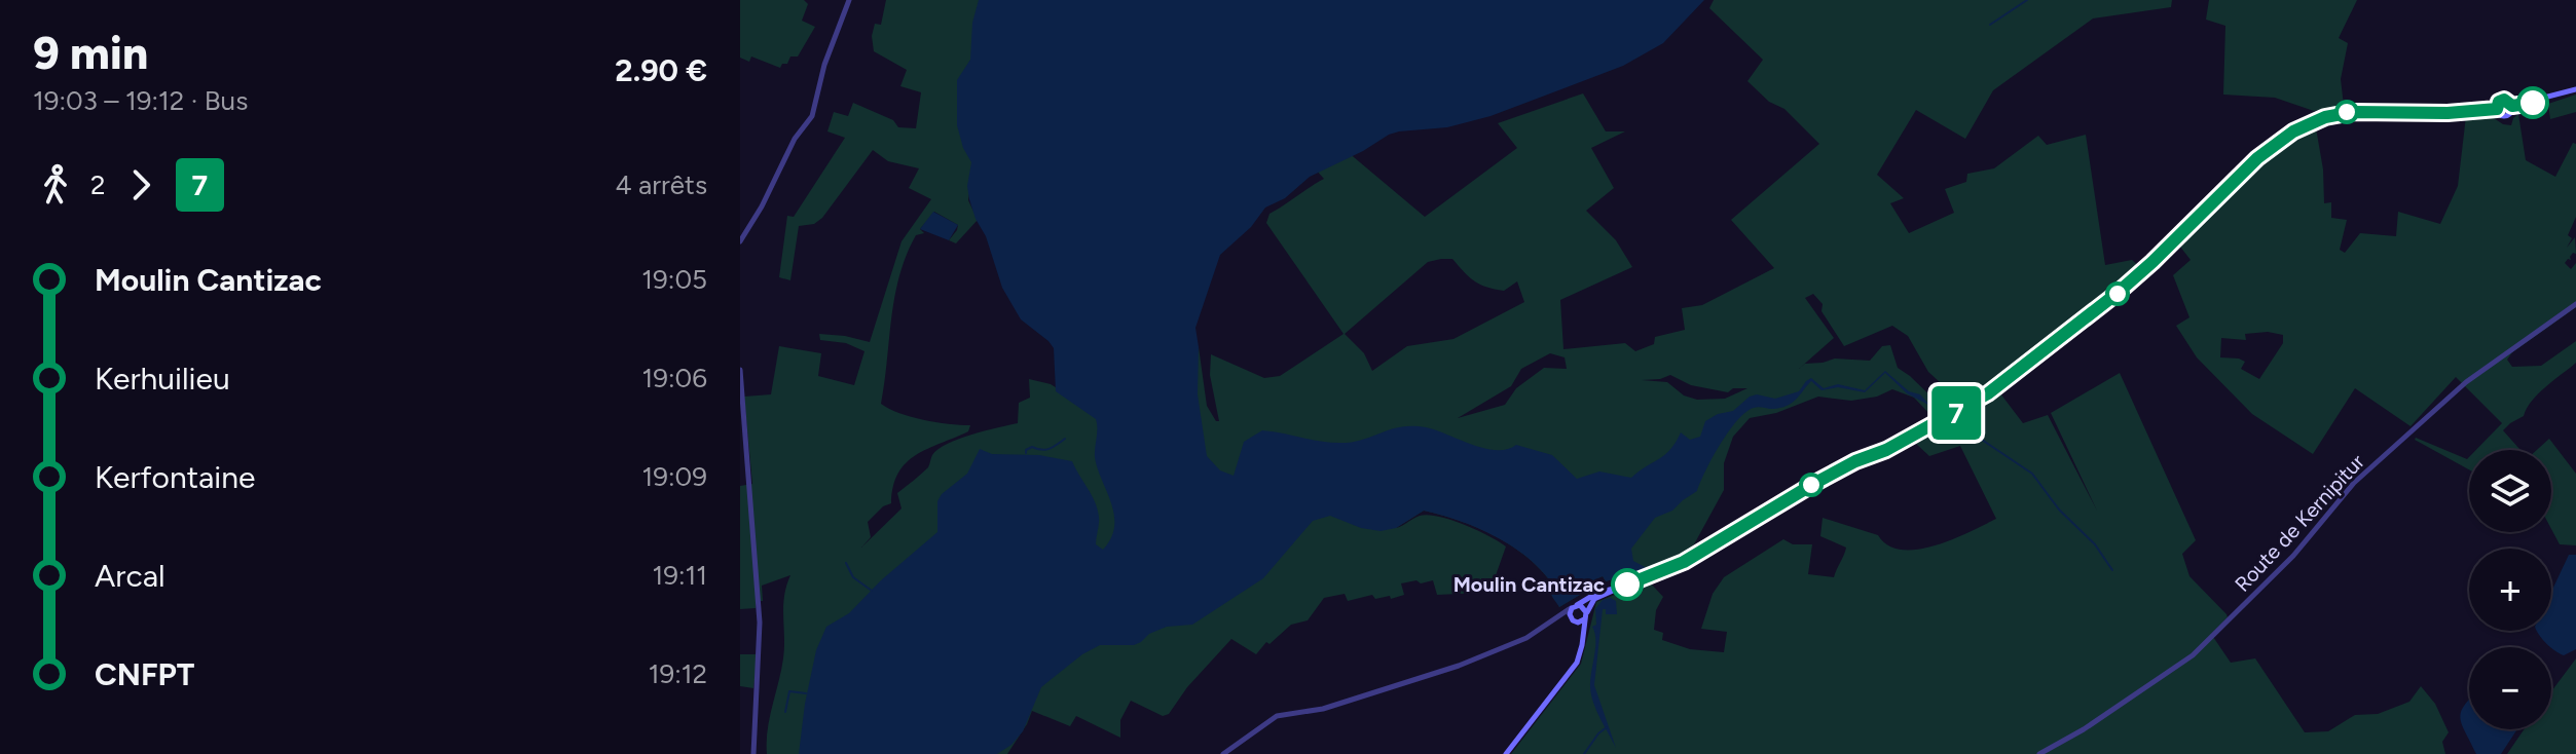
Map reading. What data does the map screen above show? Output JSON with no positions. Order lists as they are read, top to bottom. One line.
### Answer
{"streets":{"street":["Route de Kernipitur"]},"places":["Moulin Cantizac"],"lines":["bus line 7"],"page":{"heading":["9 min","19:03 – 19:12 · Bus","2.90 €"],"on_map":"7","legs":["2","7","4 arrêts"],"list":[{"name":"Moulin Cantizac","value":"19:05"},{"name":"Kerhuilieu","value":"19:06"},{"name":"Kerfontaine","value":"19:09"},{"name":"Arcal","value":"19:11"},{"name":"CNFPT","value":"19:12"}],"map_buttons":["+","−"]}}
